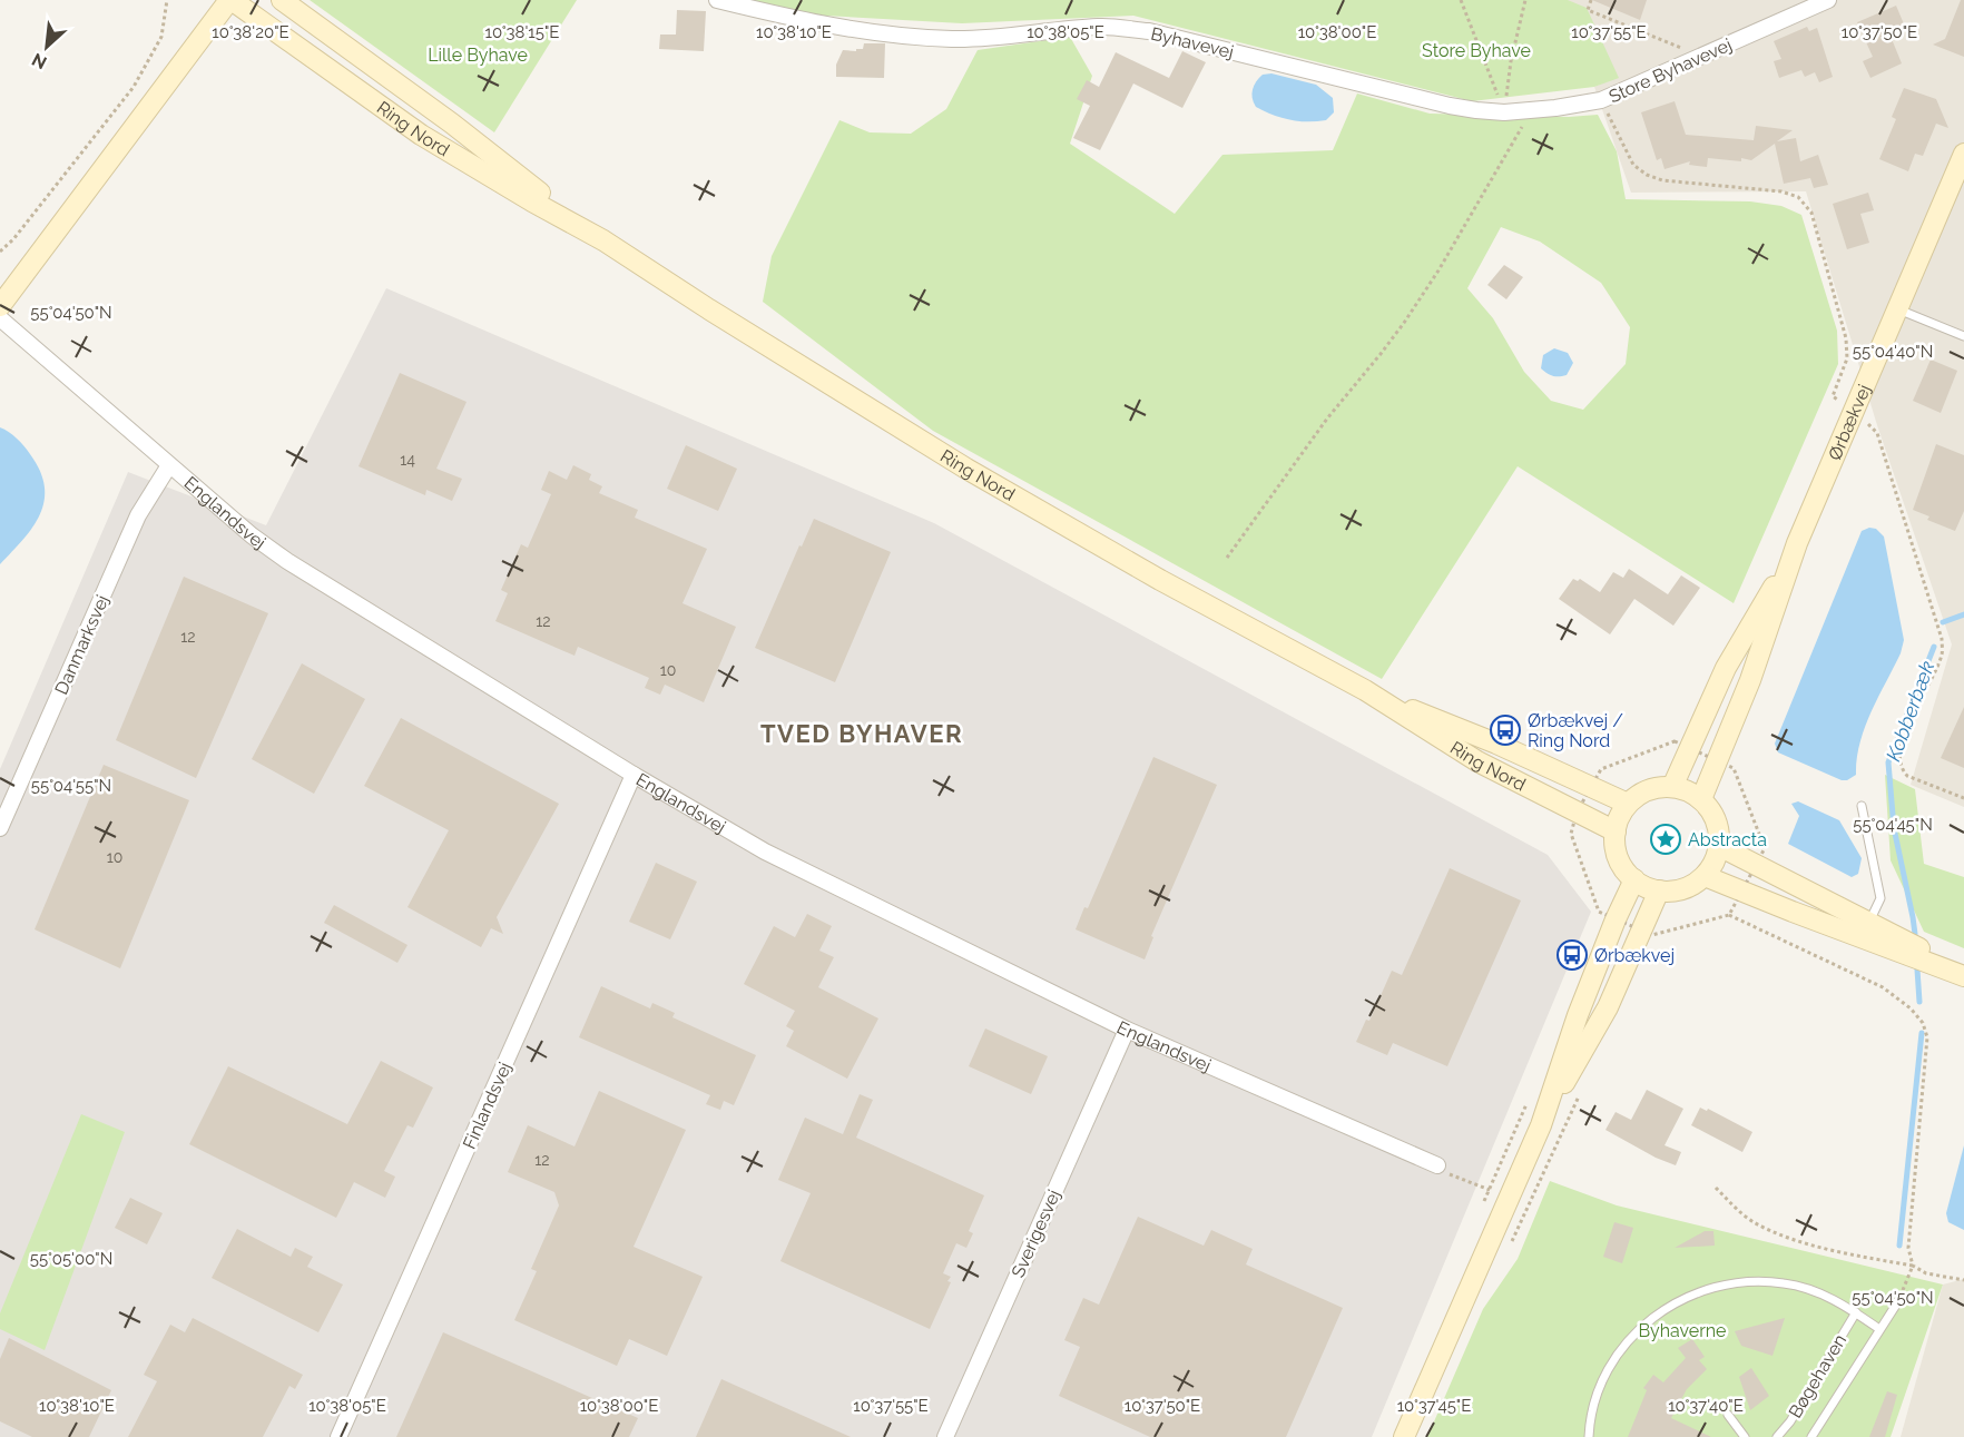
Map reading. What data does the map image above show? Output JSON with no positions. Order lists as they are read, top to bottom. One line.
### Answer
{"streets":{"main road":["Ring Nord","Ørbækvej"],"street":["Byhavevej","Store Byhavevej","Englandsvej","Danmarksvej","Finlandsvej","Sverigesvej"],"lane":["Bøgehaven"]},"crossings":[["Byhavevej","Store Byhavevej"],["Ring Nord","Ørbækvej"],["Englandsvej","Danmarksvej"],["Englandsvej","Finlandsvej"],["Englandsvej","Sverigesvej"]],"districts":["TVED BYHAVER"],"water":["Kobberbæk"],"parks":["Store Byhave","Lille Byhave","Byhaverne"],"places":{"bus stop":["Ørbækvej / Ring Nord","Ørbækvej"],"place":["Abstracta"]},"house_numbers":["14","12","12","10","10","12"],"north":"bottom left","coordinates":["10°38'20\"E","10°38'15\"E","10°38'10\"E","10°38'05\"E","10°38'00\"E","10°37'55\"E","10°37'50\"E","55°04'50\"N","55°04'40\"N","55°04'55\"N","55°04'45\"N","55°05'00\"N","10°37'45\"E","10°37'40\"E"]}
